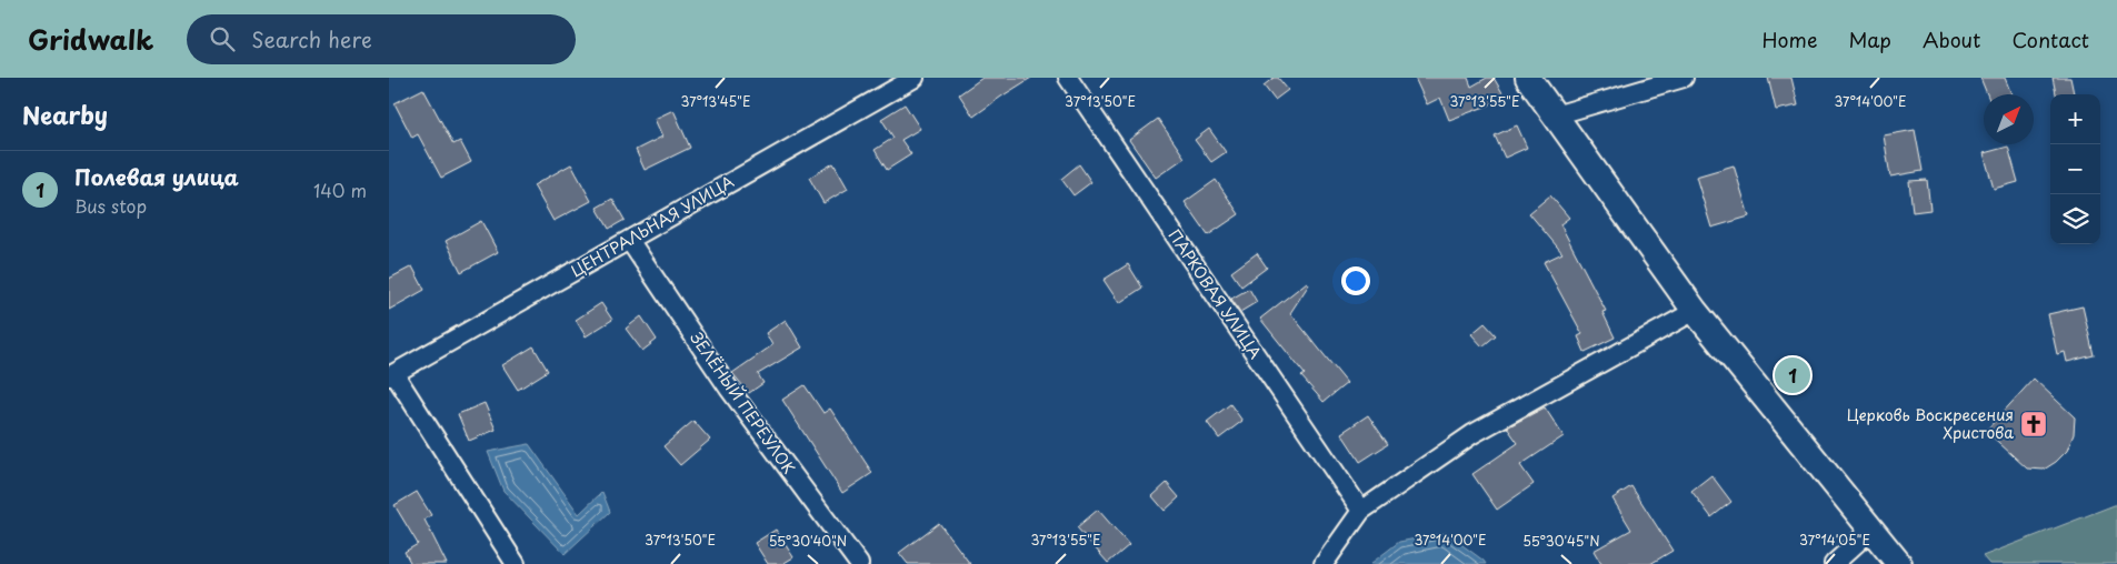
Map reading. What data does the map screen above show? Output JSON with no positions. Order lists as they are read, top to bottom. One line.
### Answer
{"streets":{"street":["ЦЕНТРАЛЬНАЯ УЛИЦА","ПАРКОВАЯ УЛИЦА","ЗЕЛЁНЫЙ ПЕРЕУЛОК"]},"crossings":[["ЦЕНТРАЛЬНАЯ УЛИЦА","ЗЕЛЁНЫЙ ПЕРЕУЛОК"]],"places":{"church":["Церковь Воскресения Христова"]},"north":"top right","page":{"header":"Gridwalk","search":"Search here","nav":["Home","Map","About","Contact"],"heading":"Nearby","map_buttons":["+","−"],"list":[{"mark":"1","name":"Полевая улица","note":"Bus stop","value":"140 m"}],"pins":"1"},"coordinates":["37°13'45\"E","37°13'50\"E","37°13'55\"E","37°14'00\"E","37°14'05\"E","55°30'40\"N","55°30'45\"N"]}
